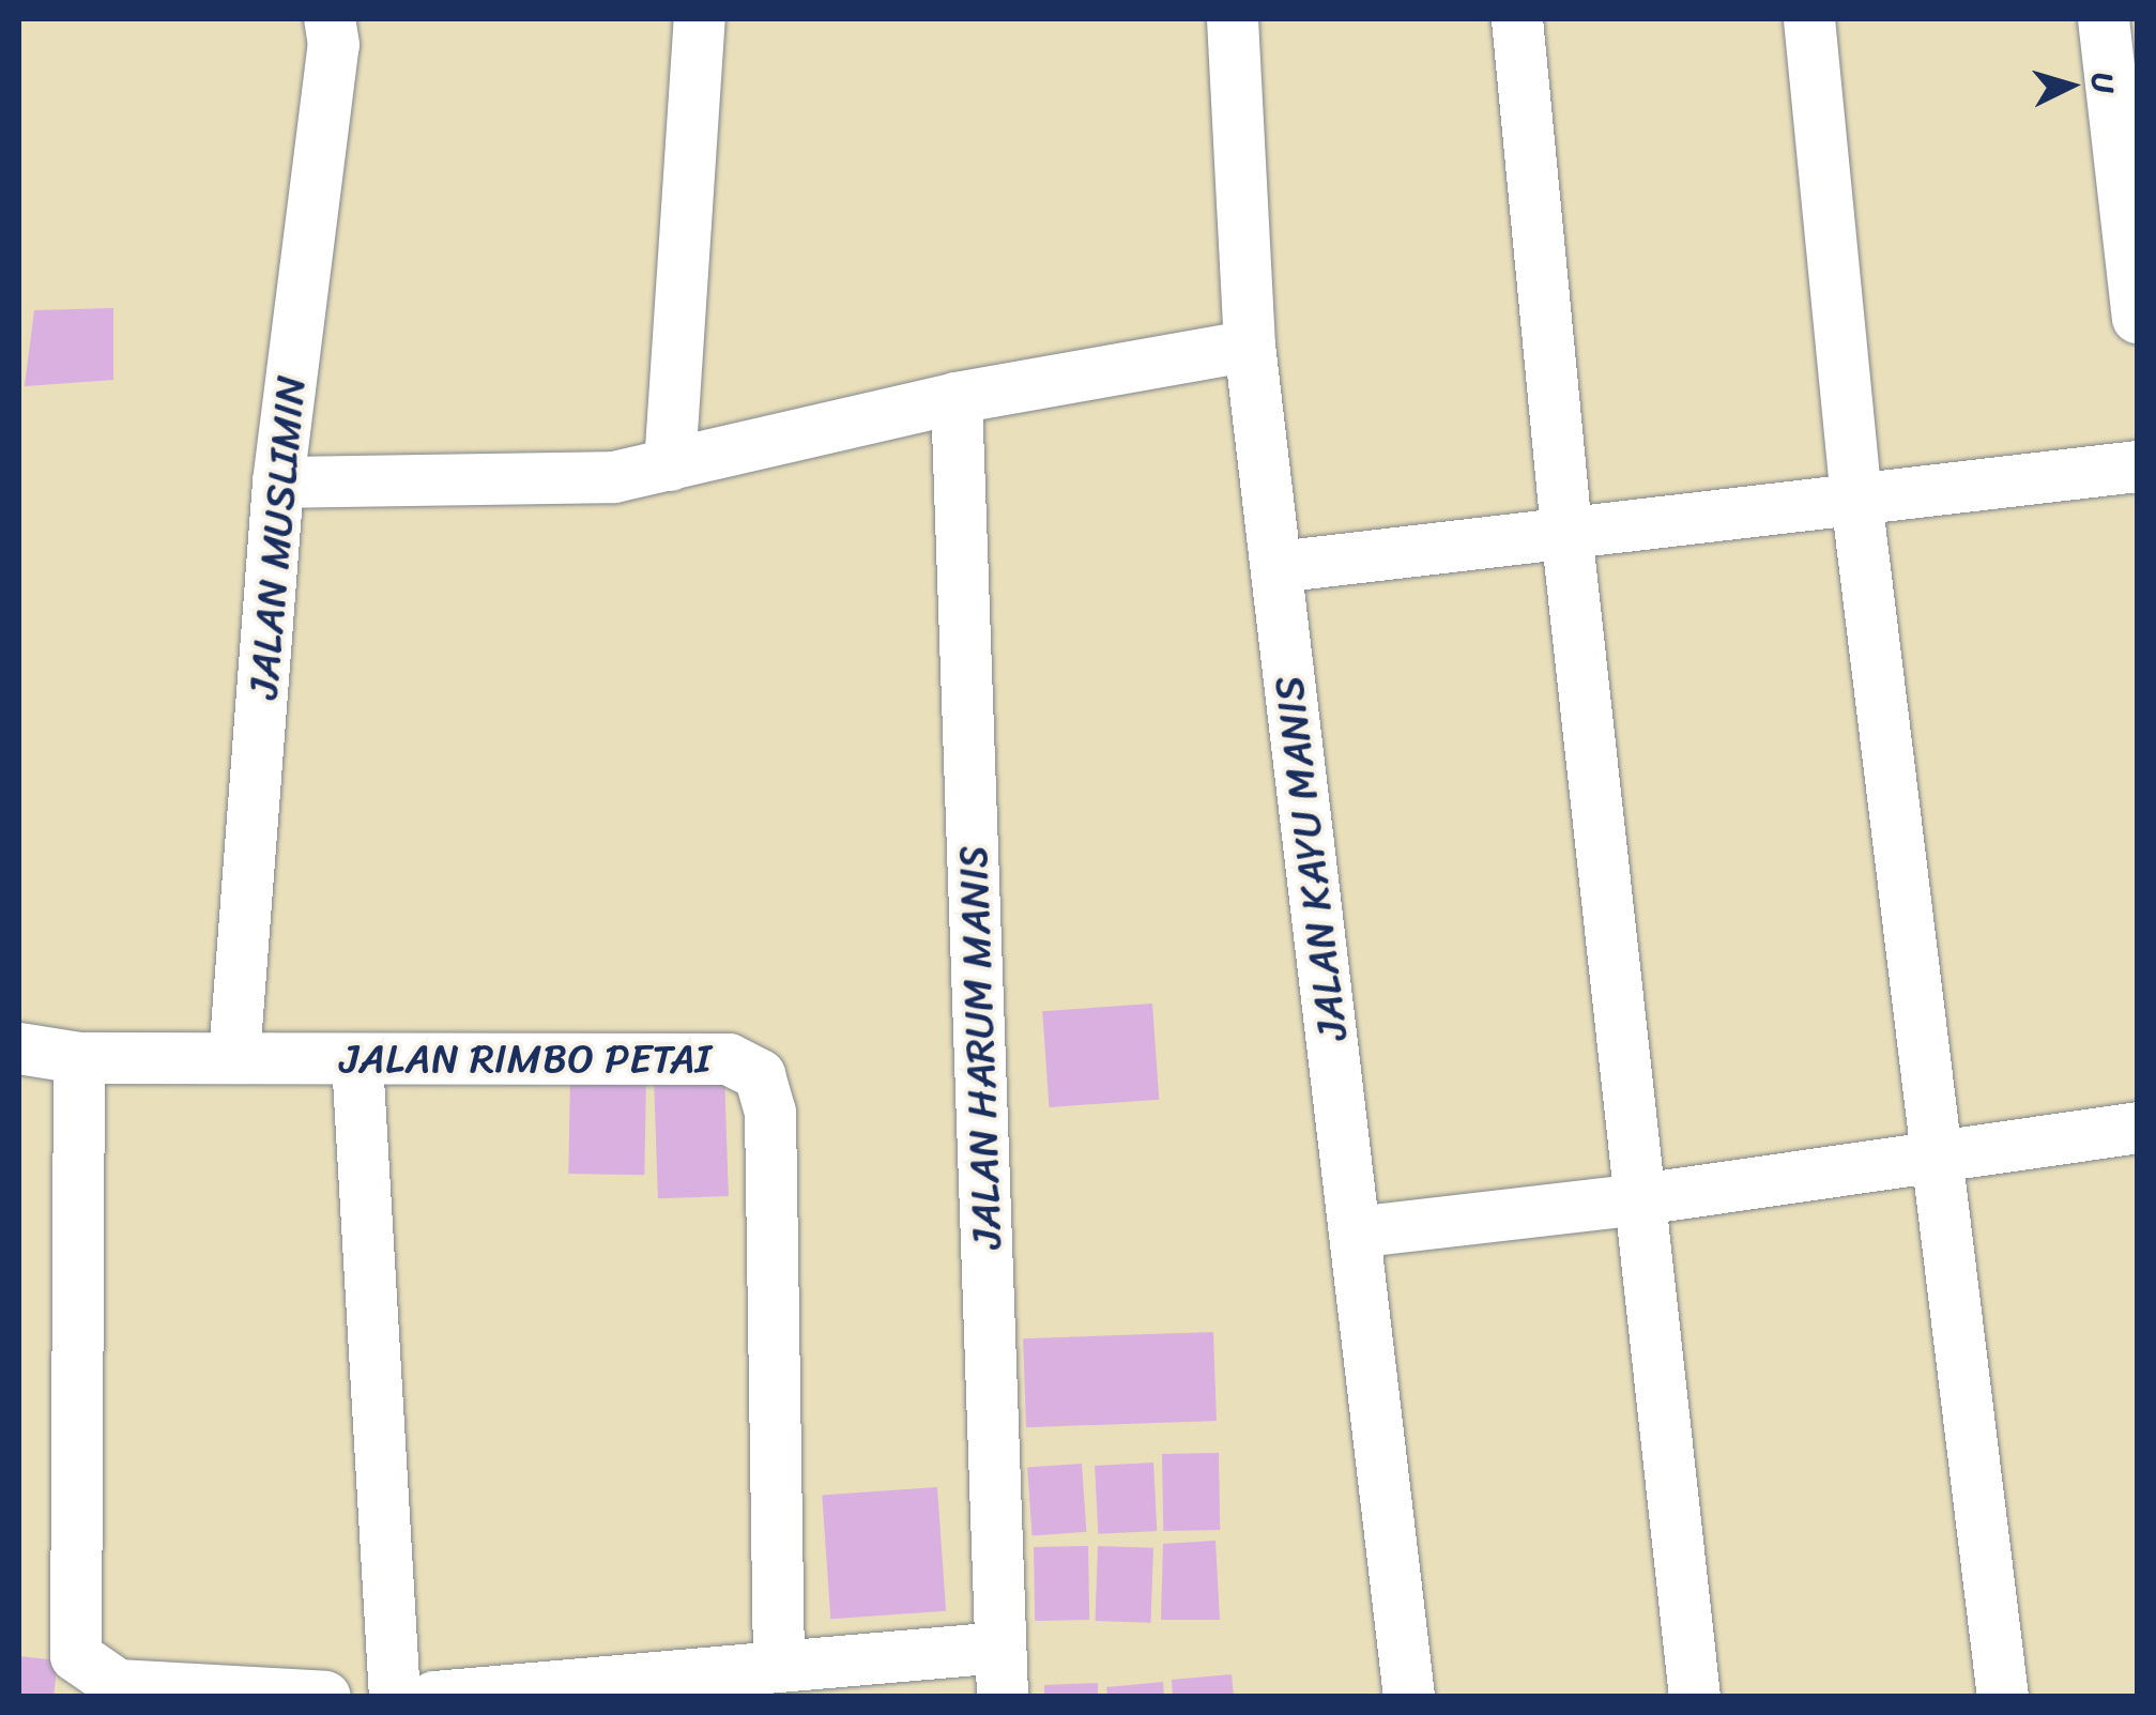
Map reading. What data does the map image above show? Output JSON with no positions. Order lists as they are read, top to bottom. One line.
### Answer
{"streets":{"street":["JALAN MUSLIMIN","JALAN KAYU MANIS","JALAN HARUM MANIS","JALAN RIMBO PETAI"]},"crossings":[["JALAN MUSLIMIN","JALAN RIMBO PETAI"]],"north":"right"}
